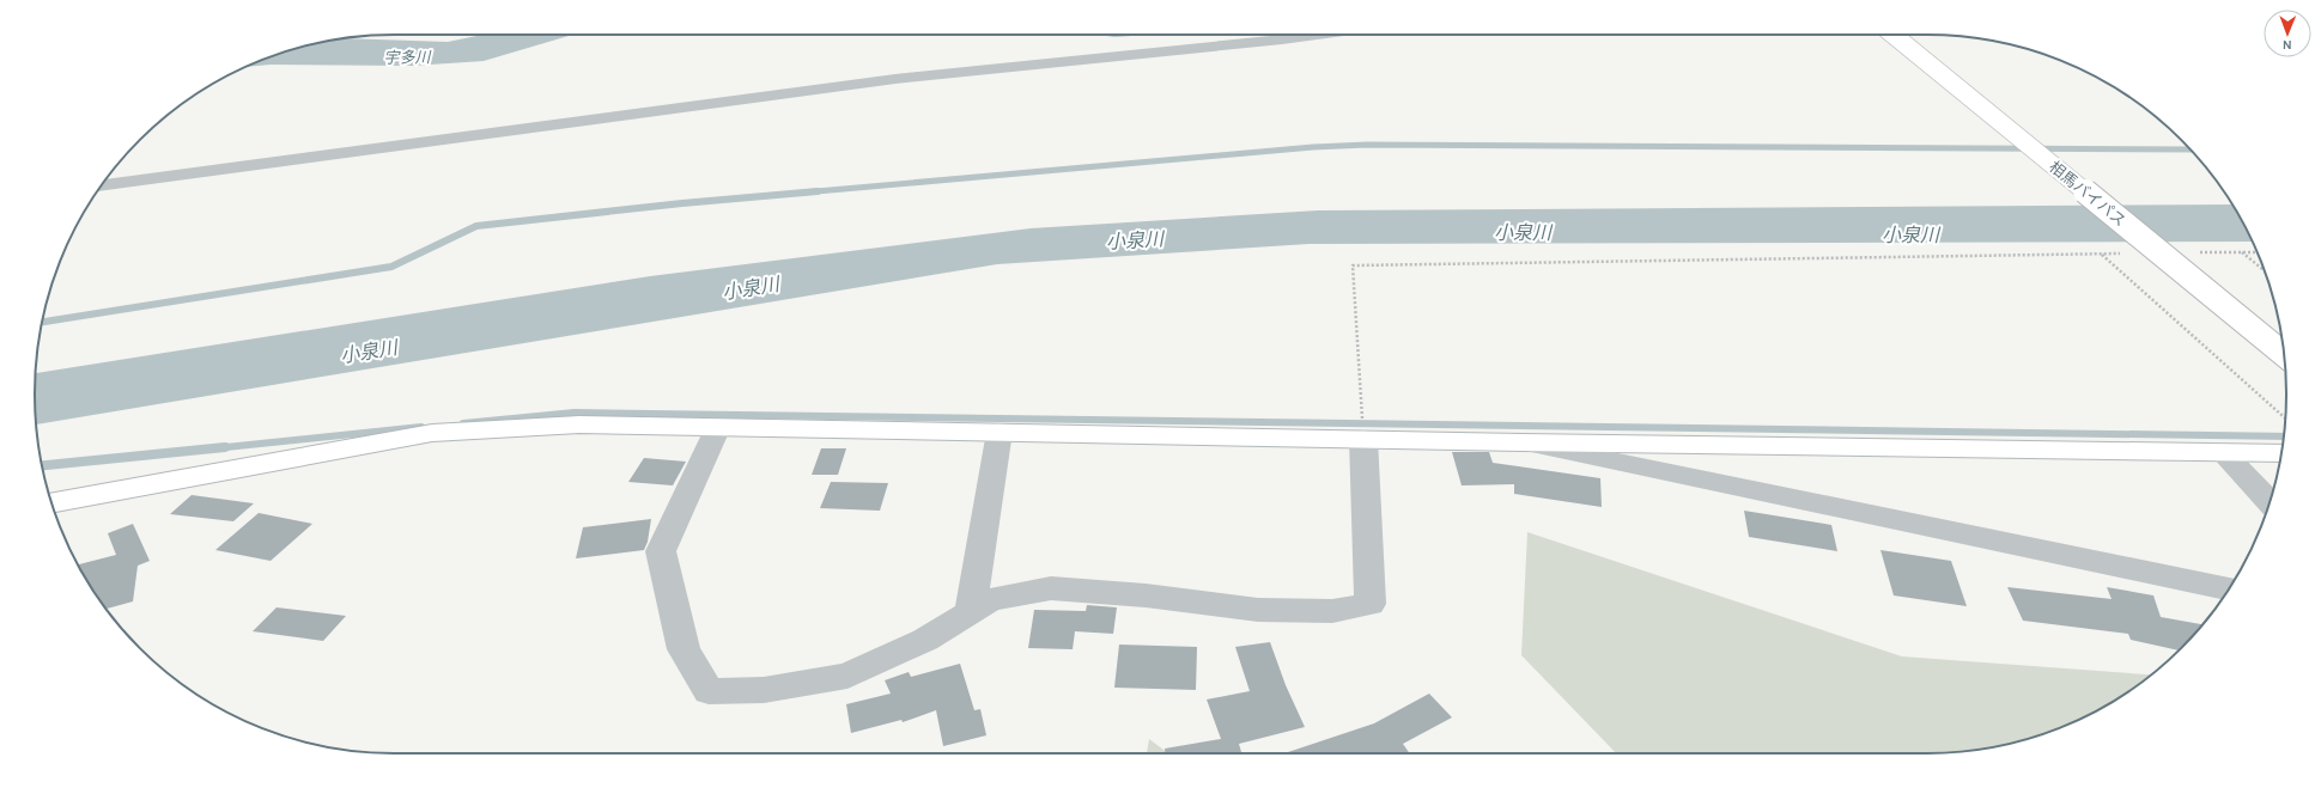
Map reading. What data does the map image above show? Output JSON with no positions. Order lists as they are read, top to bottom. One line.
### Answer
{"streets":{"main road":["相馬バイパス"]},"water":["宇多川","小泉川"],"north":"bottom"}
